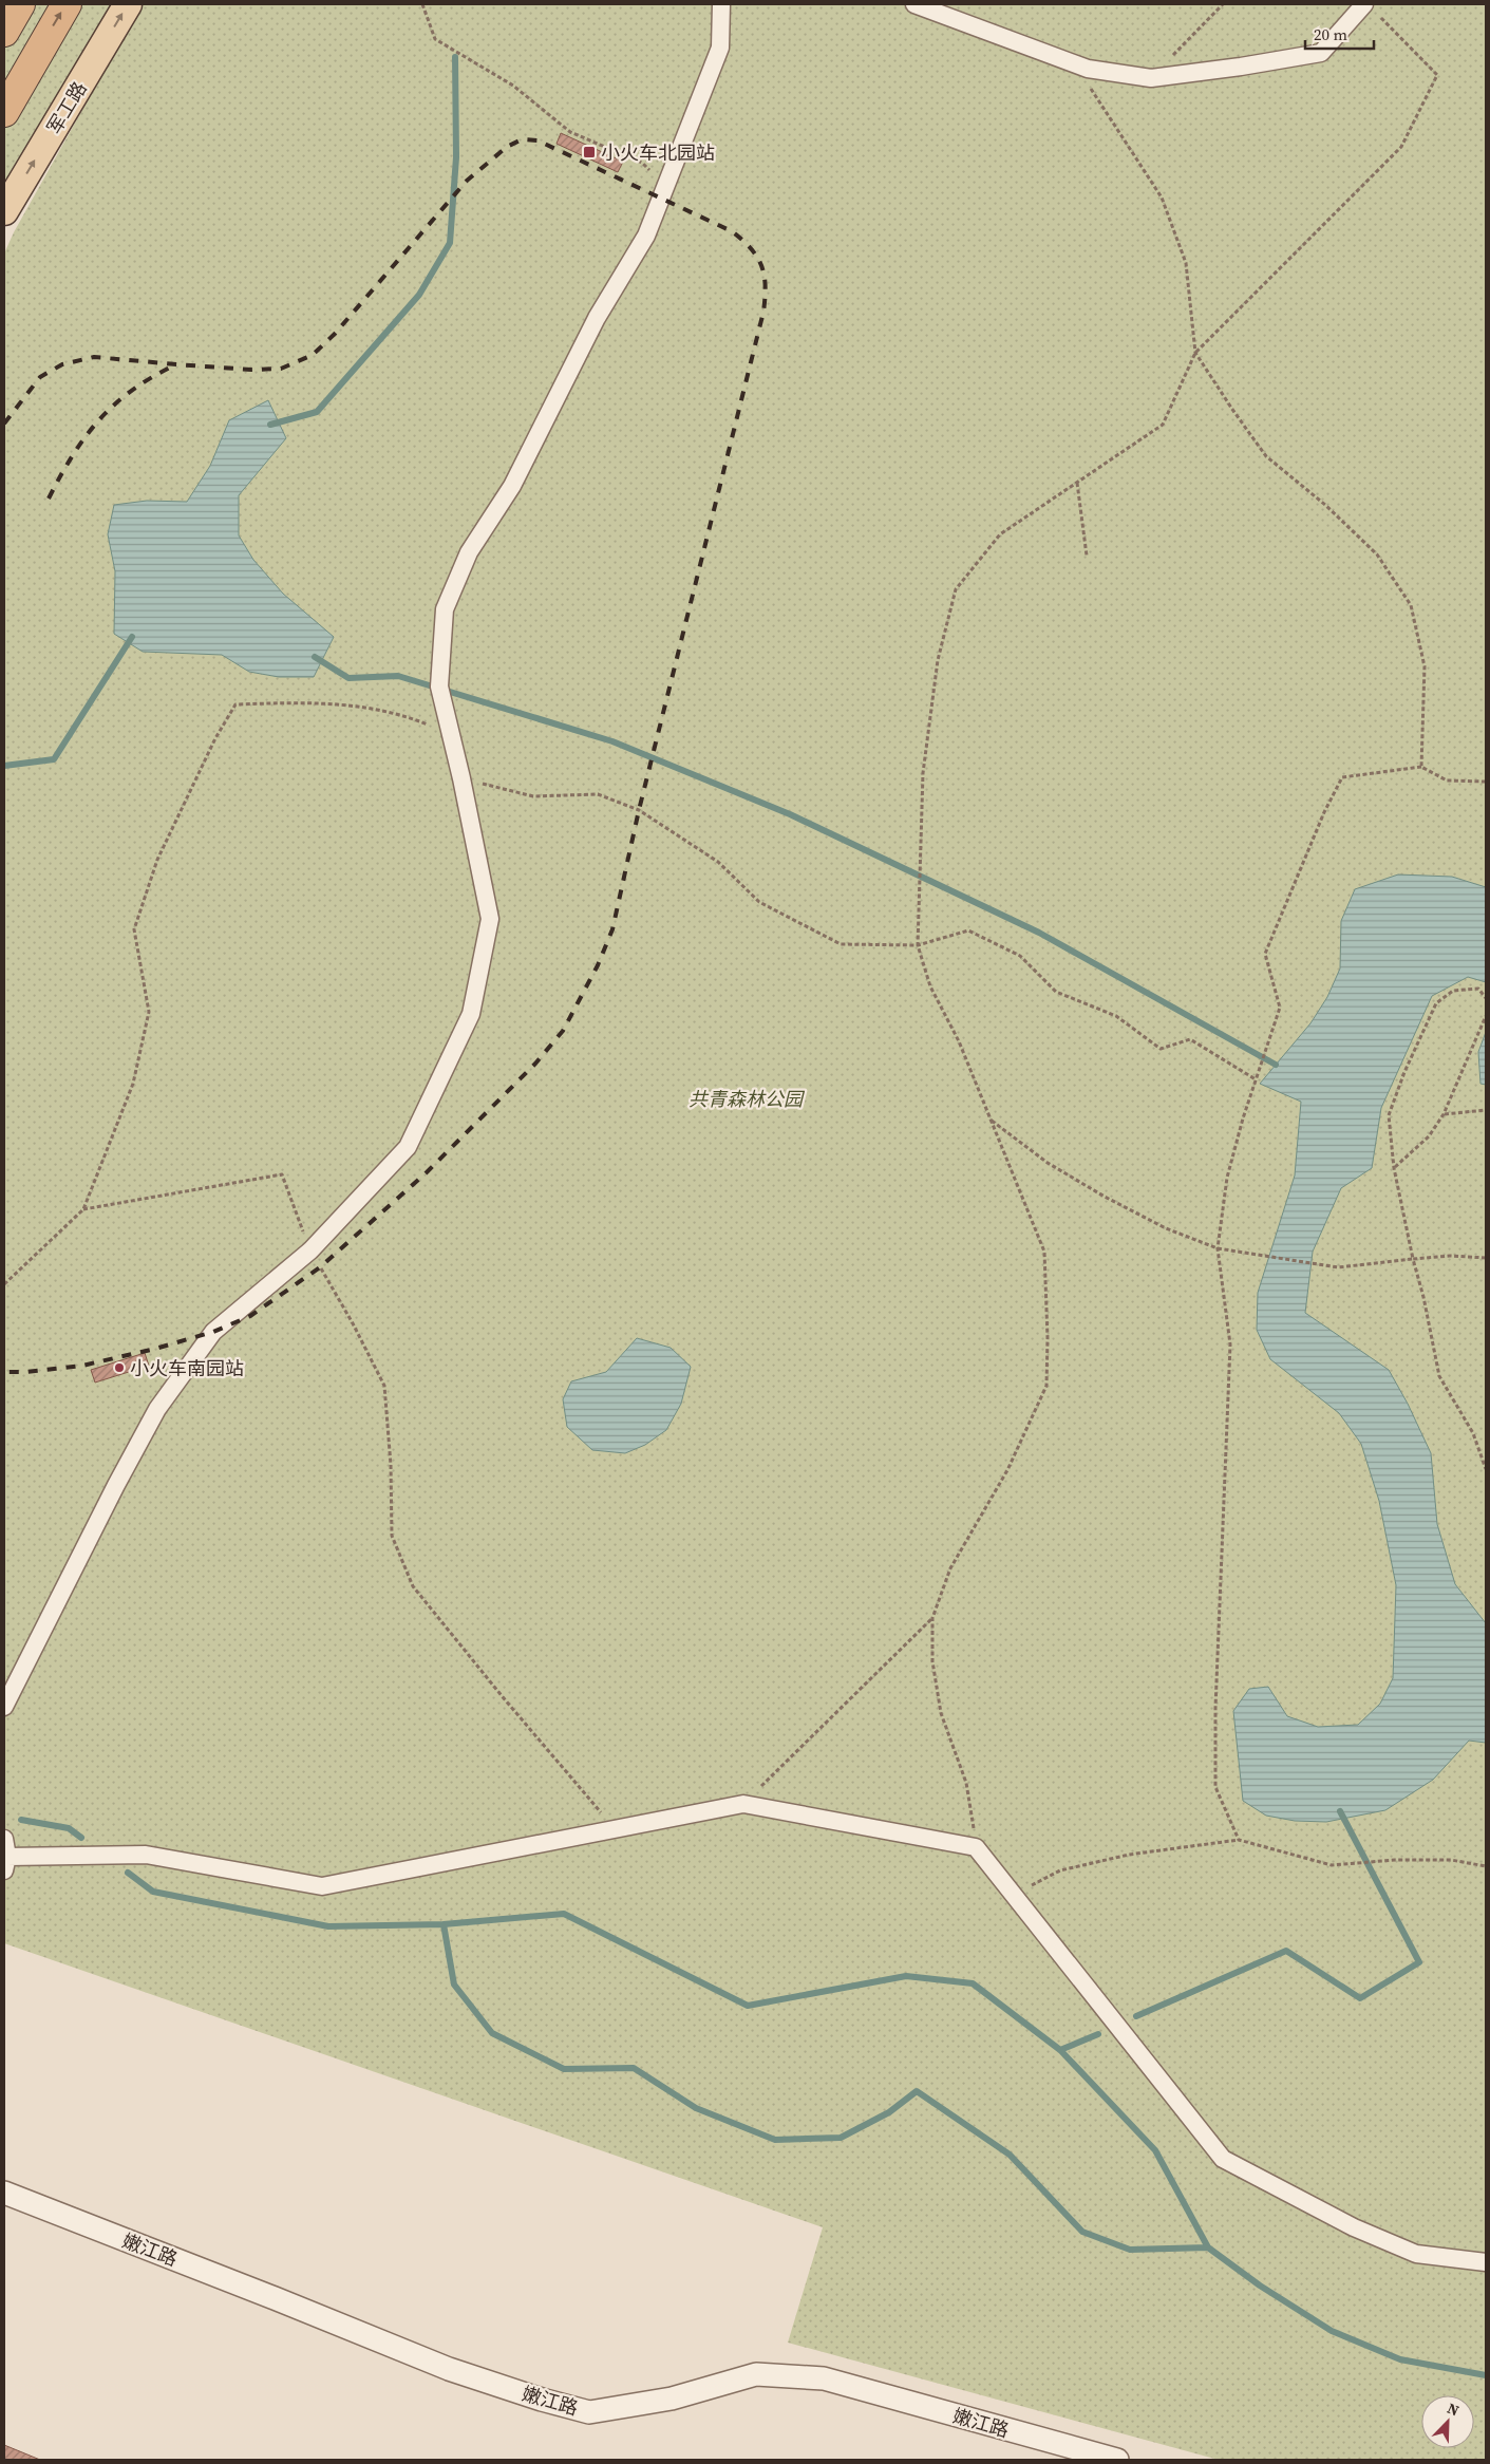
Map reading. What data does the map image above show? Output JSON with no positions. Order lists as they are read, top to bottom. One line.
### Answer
{"streets":{"main road":["军工路"],"street":["嫩江路"]},"one_way":["军工路"],"parks":["共青森林公园"],"places":{"transit":["小火车北园站"],"other":["小火车南园站"]},"scale_bar":"20 m","north":"top right"}
